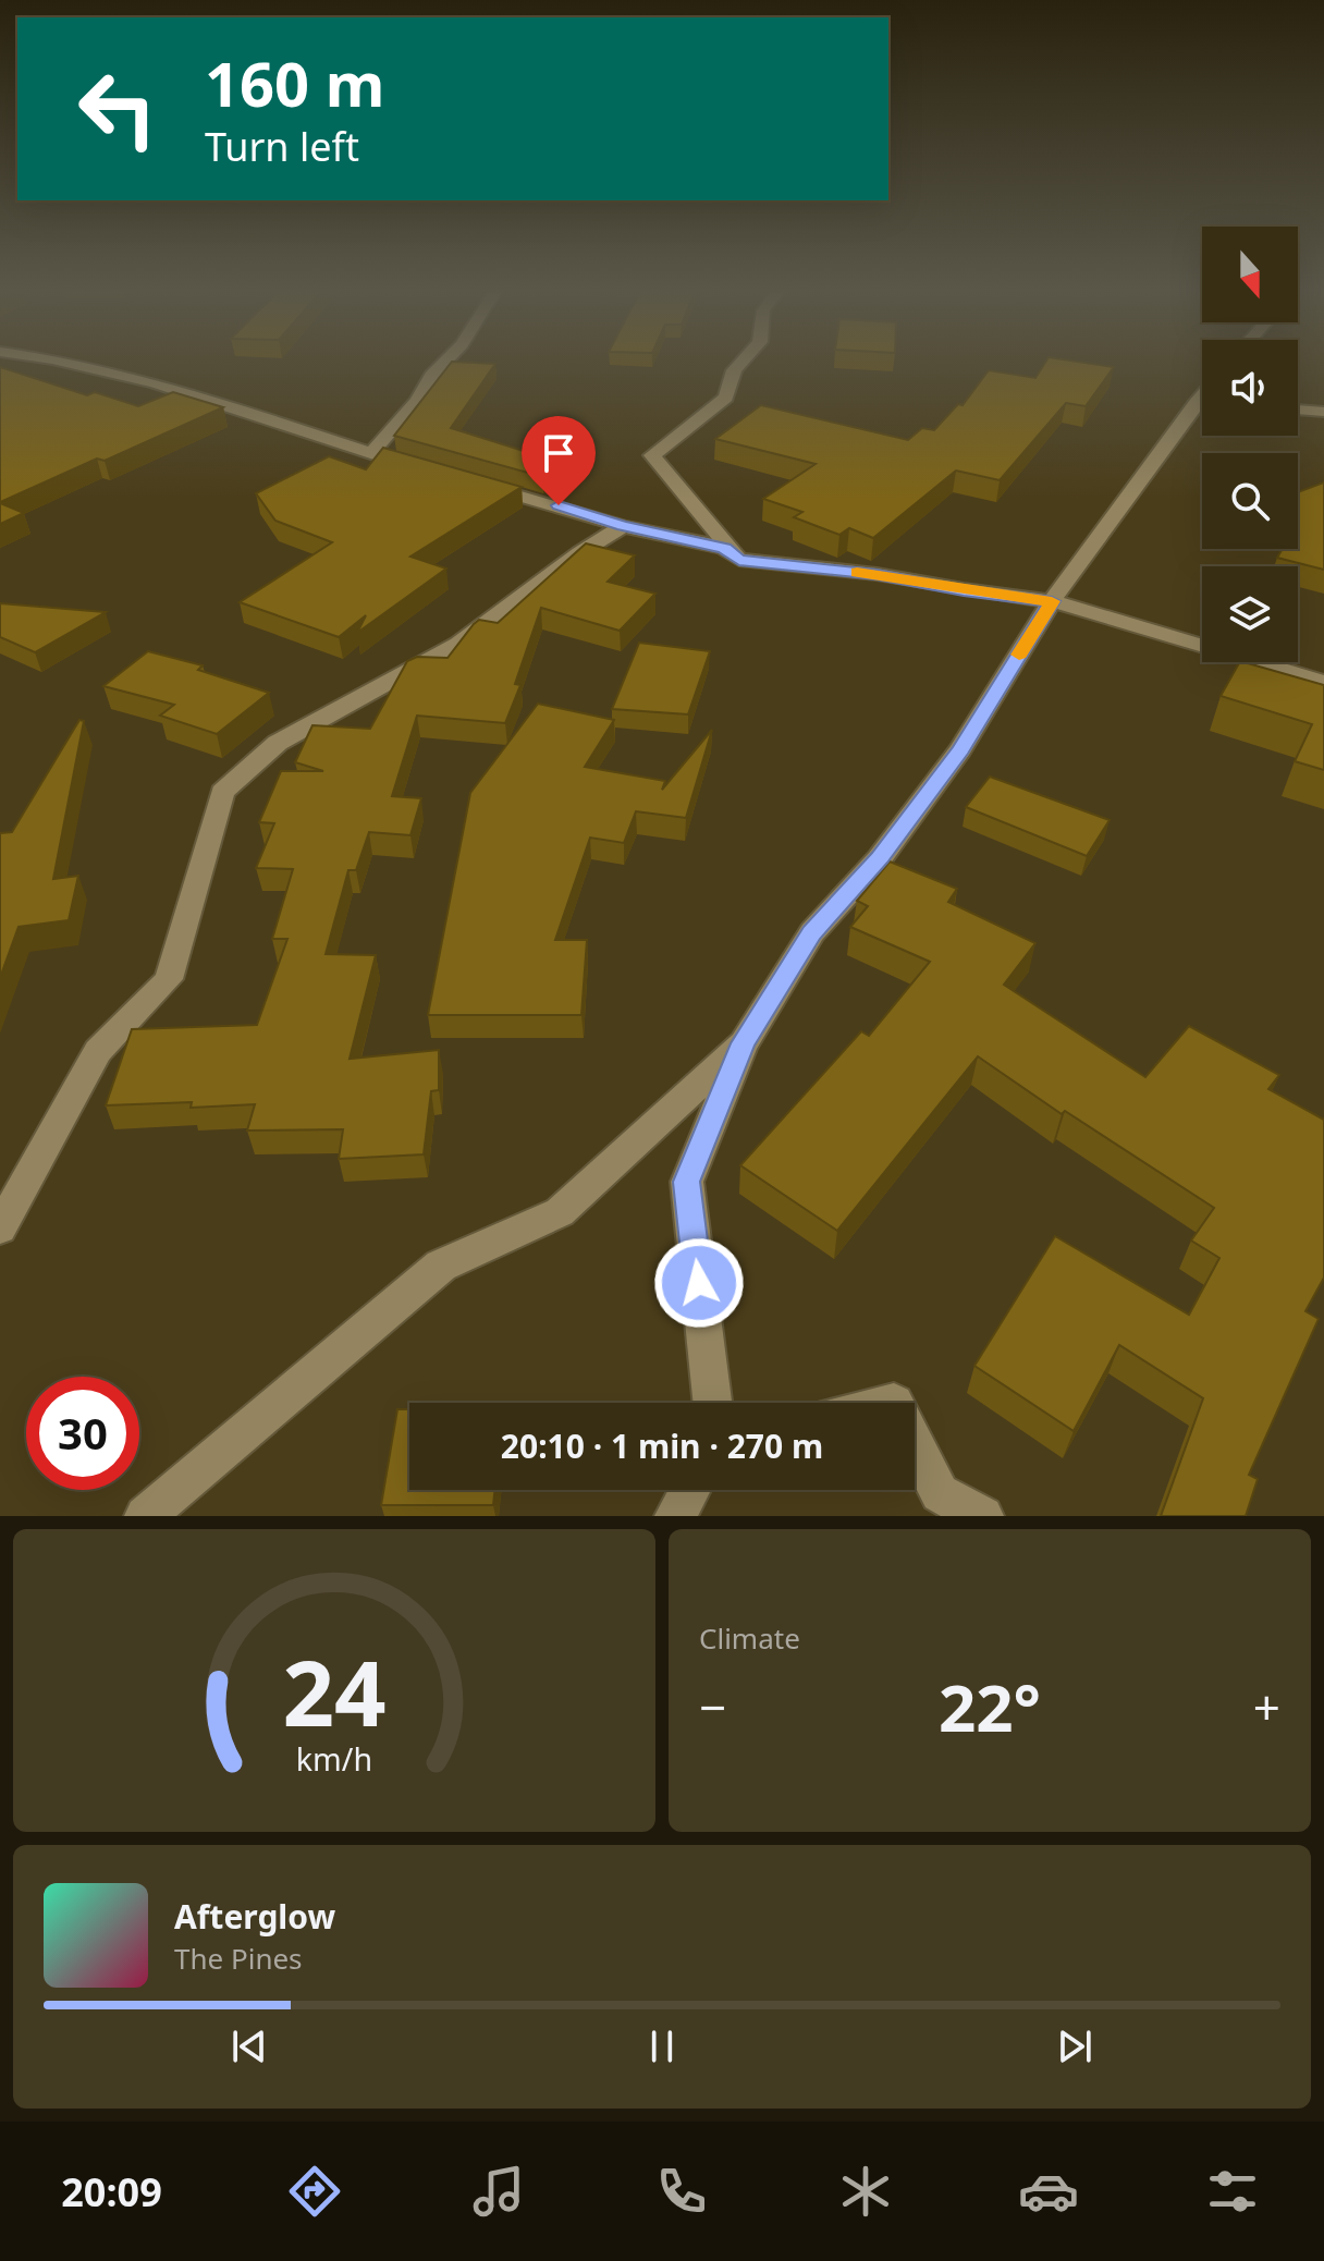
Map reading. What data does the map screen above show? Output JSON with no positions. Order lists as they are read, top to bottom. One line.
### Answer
{"north":"bottom","page":{"turn":["160 m","Turn left"],"limit":"30","trip":"20:10 · 1 min · 270 m","tile":"Climate","heat":["−","22°","+"],"song":["Afterglow","The Pines"],"tabs":"20:09","gauge":["24","km/h"]}}
